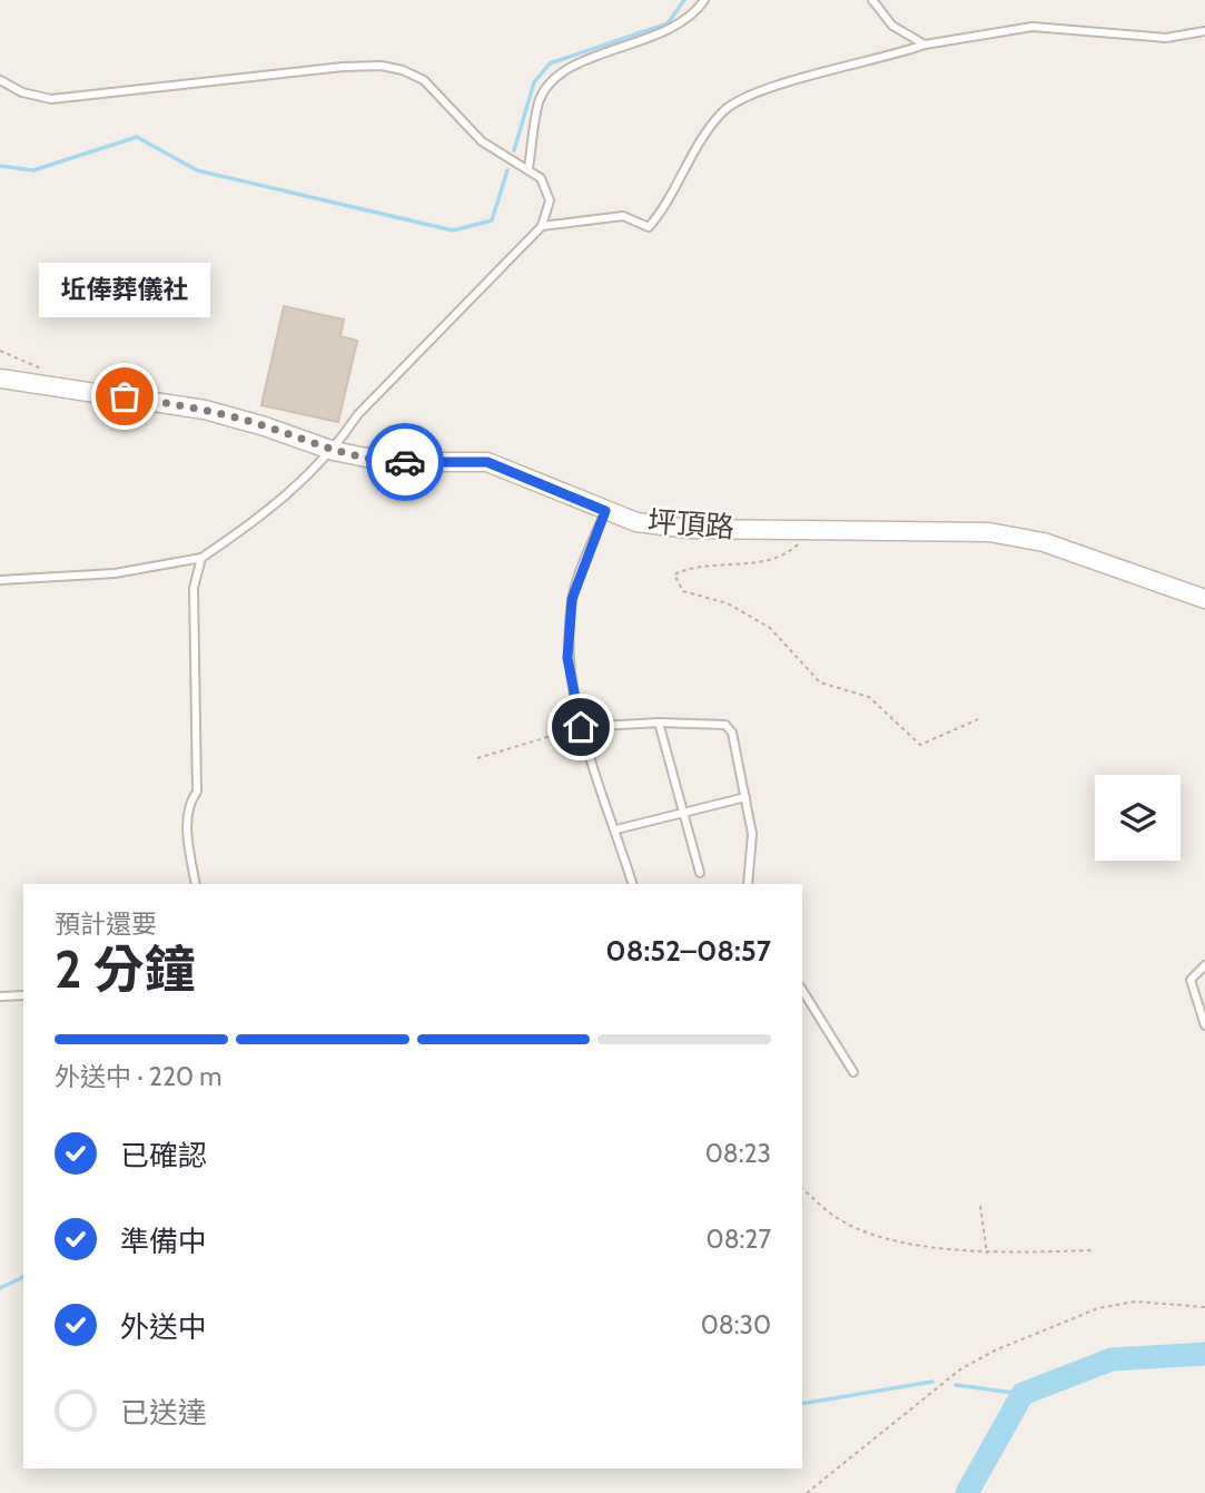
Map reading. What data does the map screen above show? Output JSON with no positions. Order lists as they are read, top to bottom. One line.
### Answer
{"streets":{"street":["坪頂路"]},"places":["坵俸葬儀社"],"page":{"bubble":"坵俸葬儀社","heading":["2 分鐘","預計還要","08:52–08:57"],"bar":"外送中 · 220 m","list":[["已確認","08:23"],["準備中","08:27"],["外送中","08:30"],"已送達"]}}
